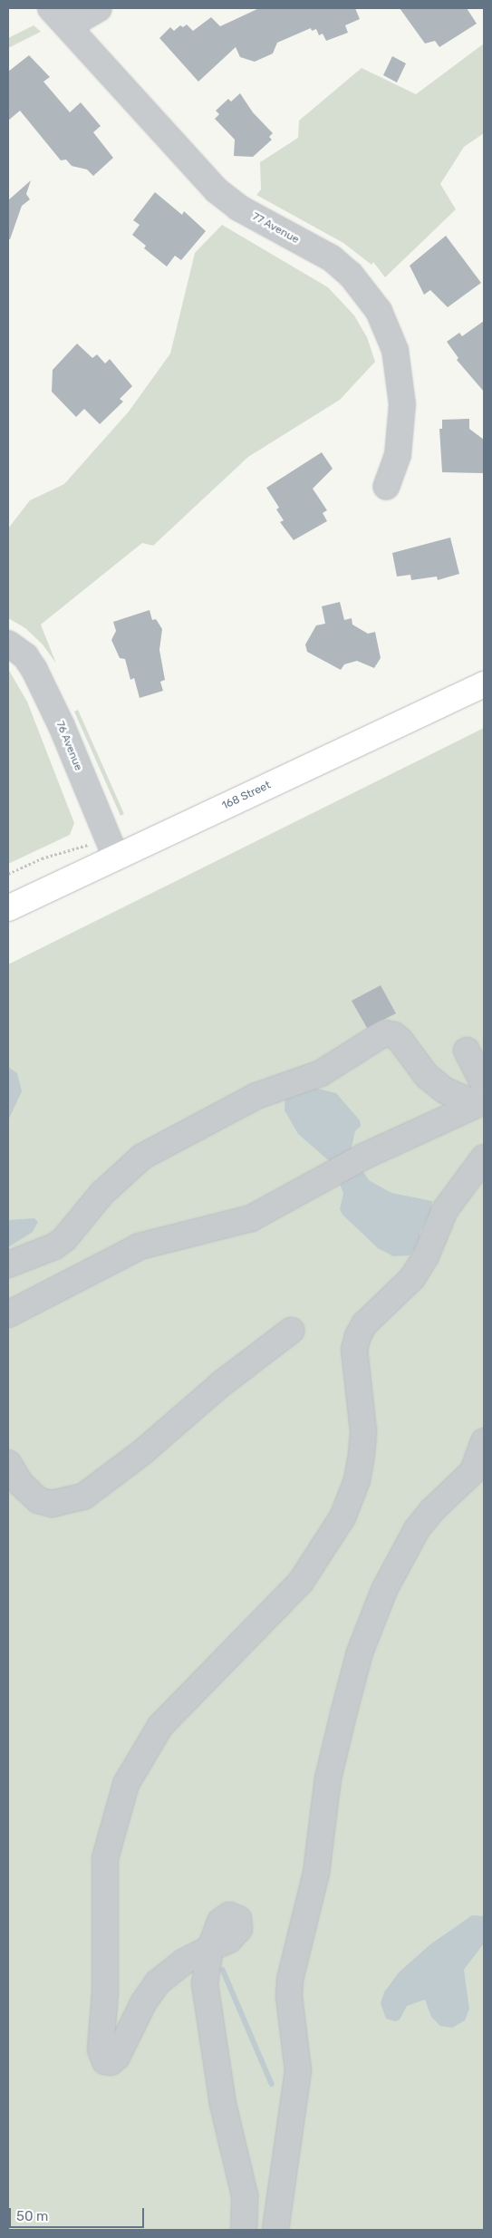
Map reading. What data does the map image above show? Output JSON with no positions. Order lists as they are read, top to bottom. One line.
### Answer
{"streets":{"main road":["168 Street"],"street":["77 Avenue","76 Avenue"]},"crossings":[["76 Avenue","168 Street"]],"scale_bar":"50 m"}
